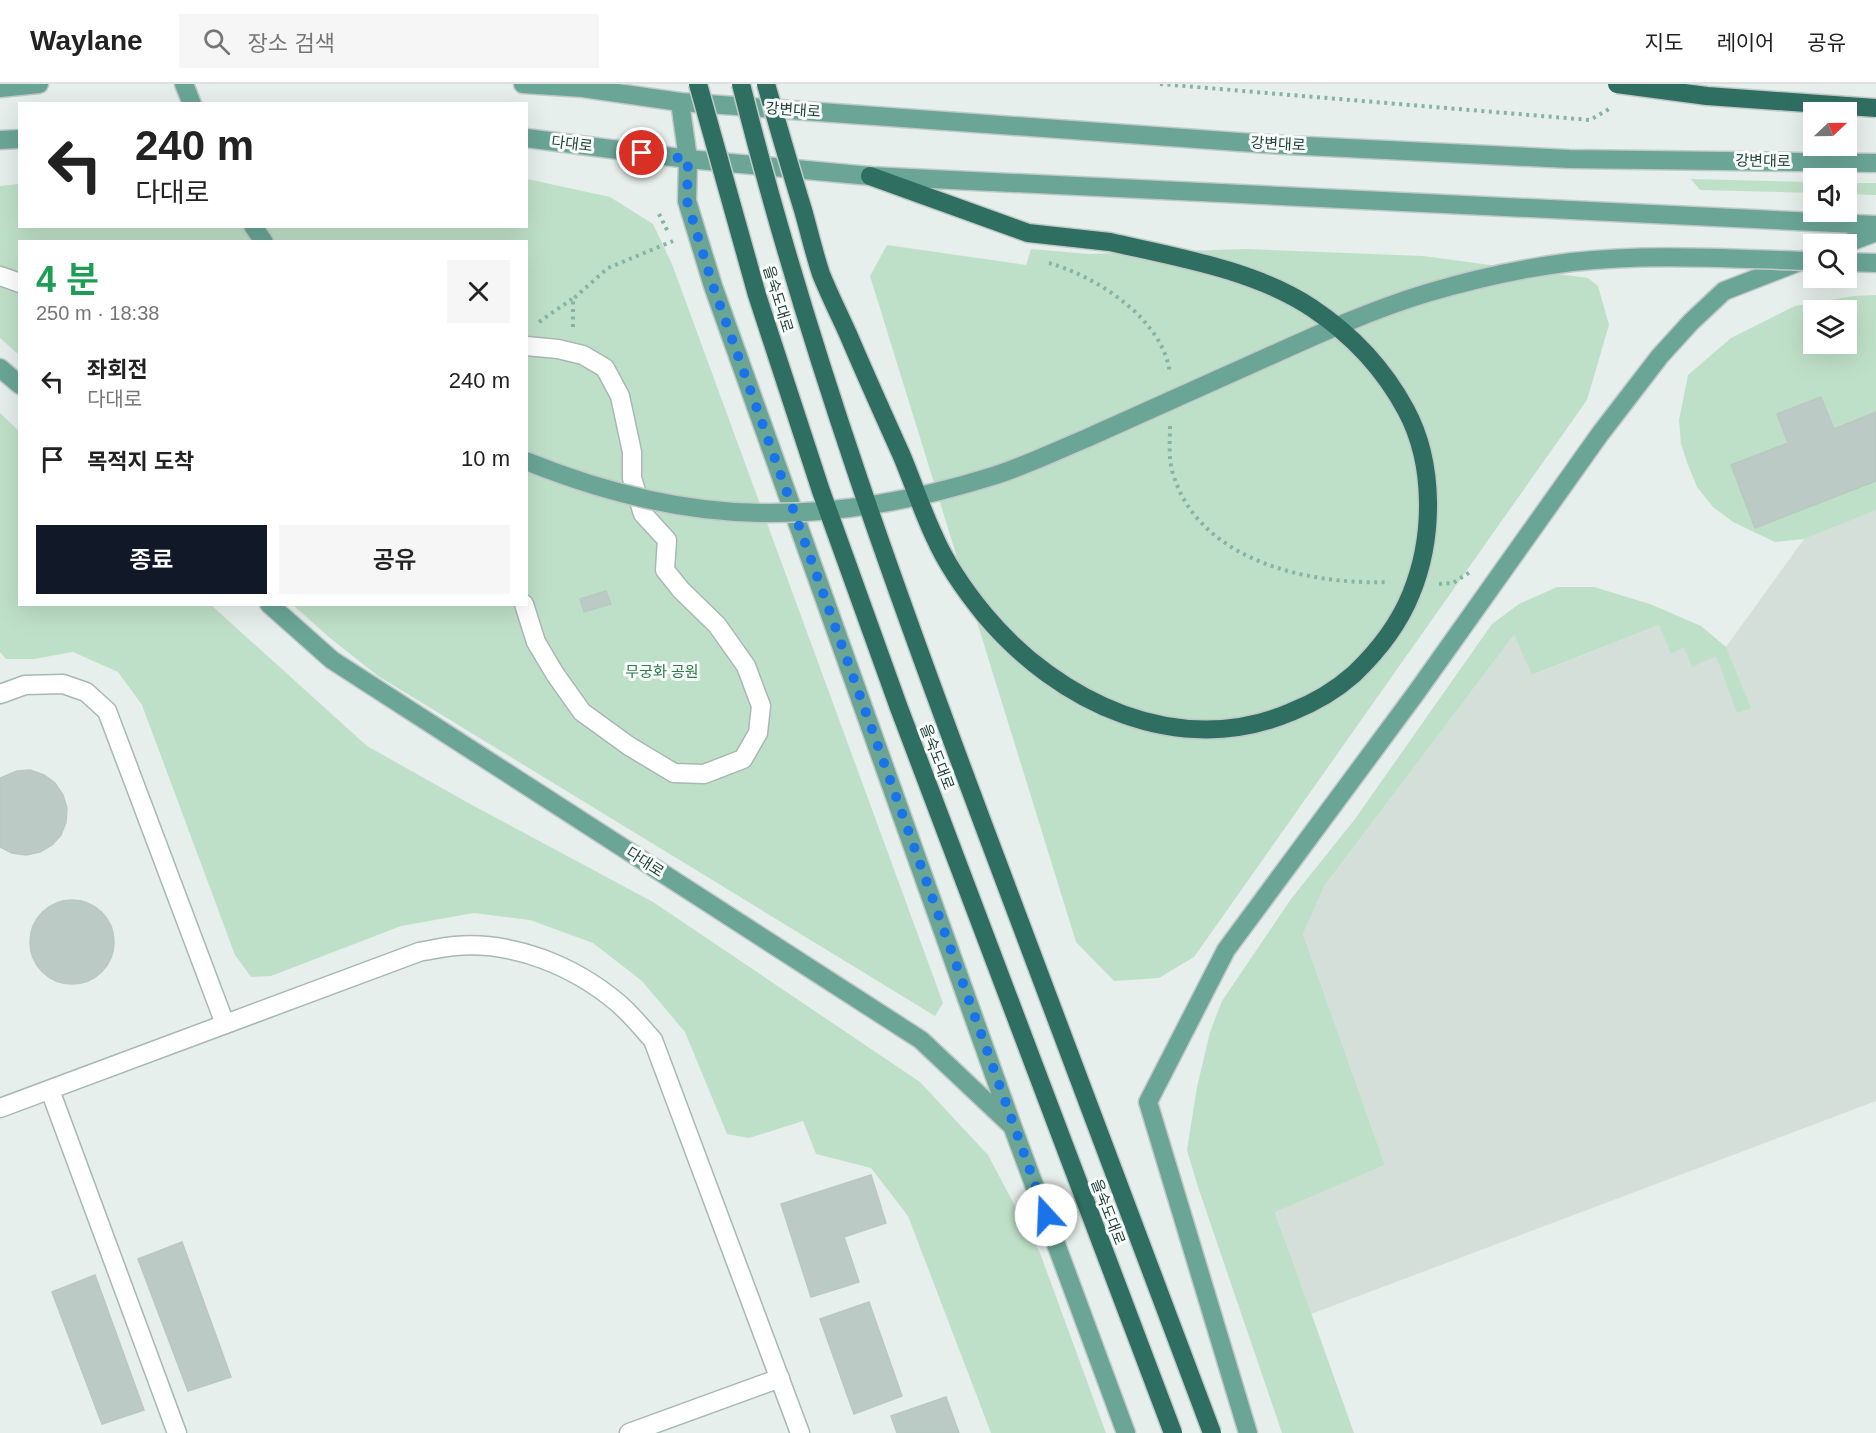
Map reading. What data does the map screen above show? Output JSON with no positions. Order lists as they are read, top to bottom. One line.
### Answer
{"streets":{"highway":["을숙도대로"],"main road":["강변대로","다대로"]},"parks":["무궁화 공원"],"north":"right","page":{"header":"Waylane","search":"장소 검색","nav":["지도","레이어","공유"],"turn":["240 m","다대로"],"heading":["4 분","250 m · 18:38"],"list":[{"name":"좌회전","note":"다대로","value":"240 m"},{"name":"목적지 도착","value":"10 m"}],"buttons":["종료","공유"]}}
